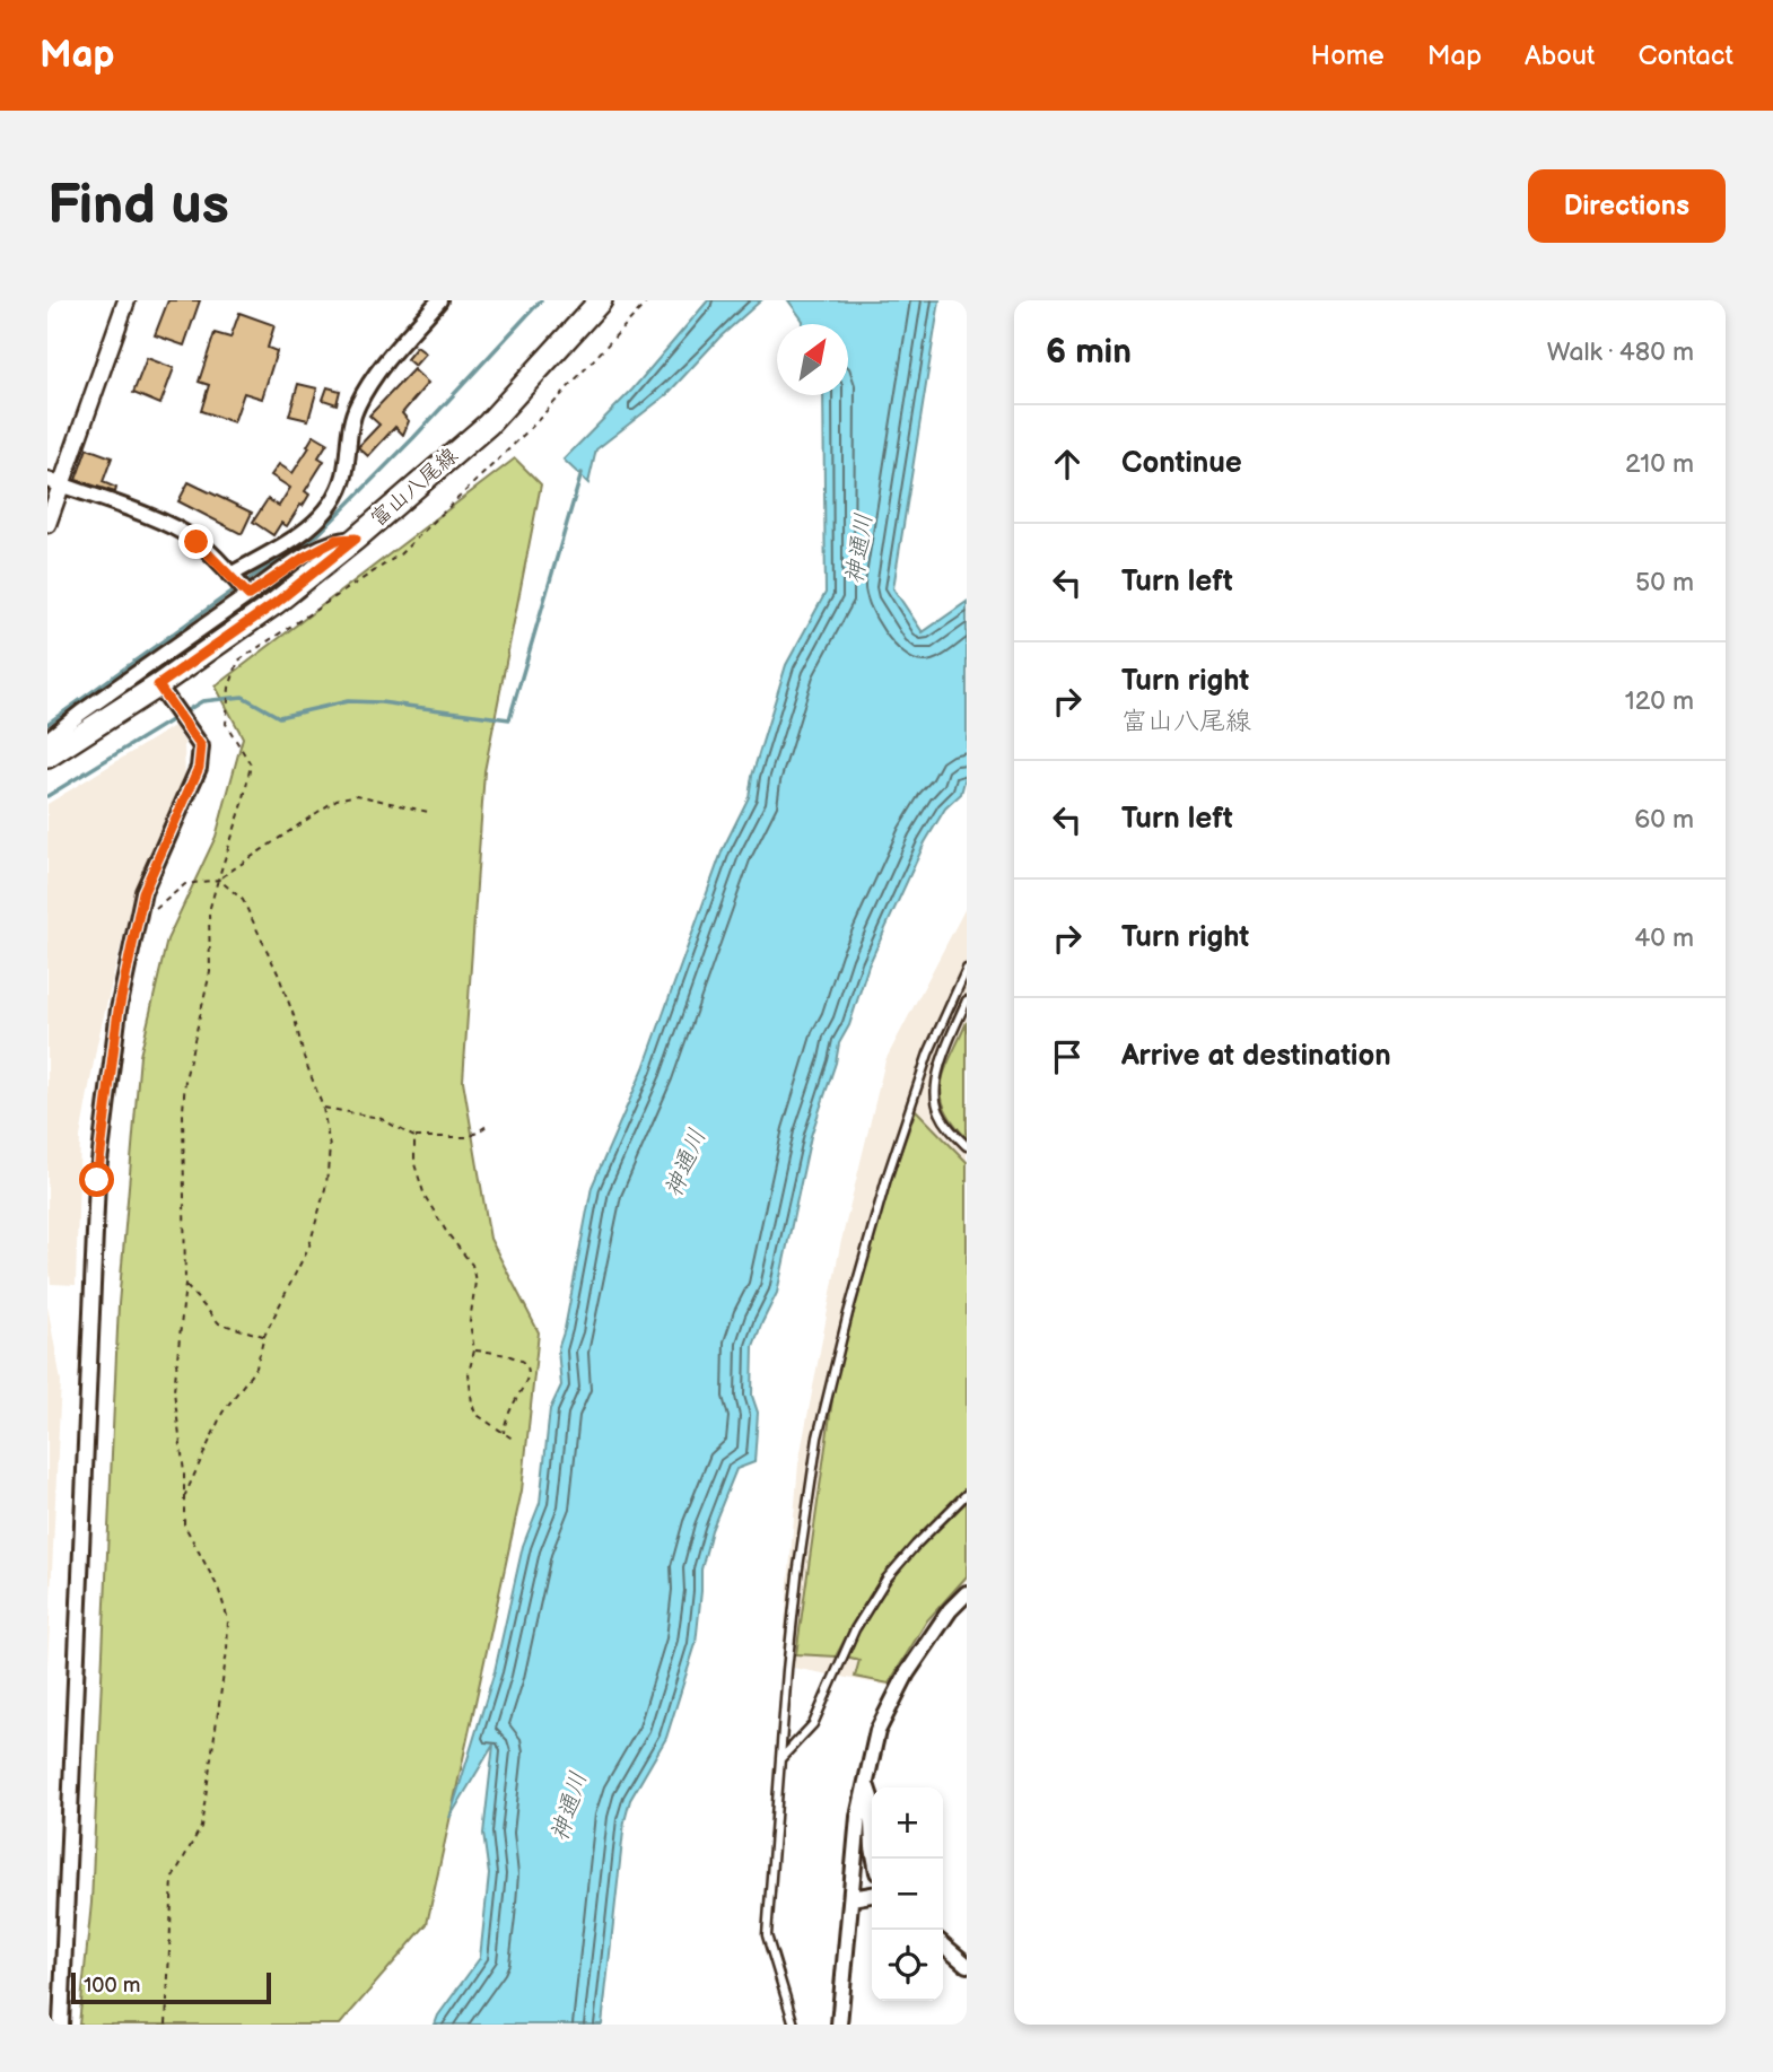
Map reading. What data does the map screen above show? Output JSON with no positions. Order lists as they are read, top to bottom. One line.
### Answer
{"streets":{"main road":["富山八尾線"]},"water":["神通川"],"scale_bar":"100 m","north":"top right","page":{"header":"Map","nav":["Home","Map","About","Contact"],"buttons":"Directions","title":"Find us","heading":["6 min","Walk · 480 m"],"list":[["Continue","210 m"],["Turn left","50 m"],["Turn right","富山八尾線","120 m"],["Turn left","60 m"],["Turn right","40 m"],"Arrive at destination"],"map_buttons":["+","−"],"scale":"100 m"}}
